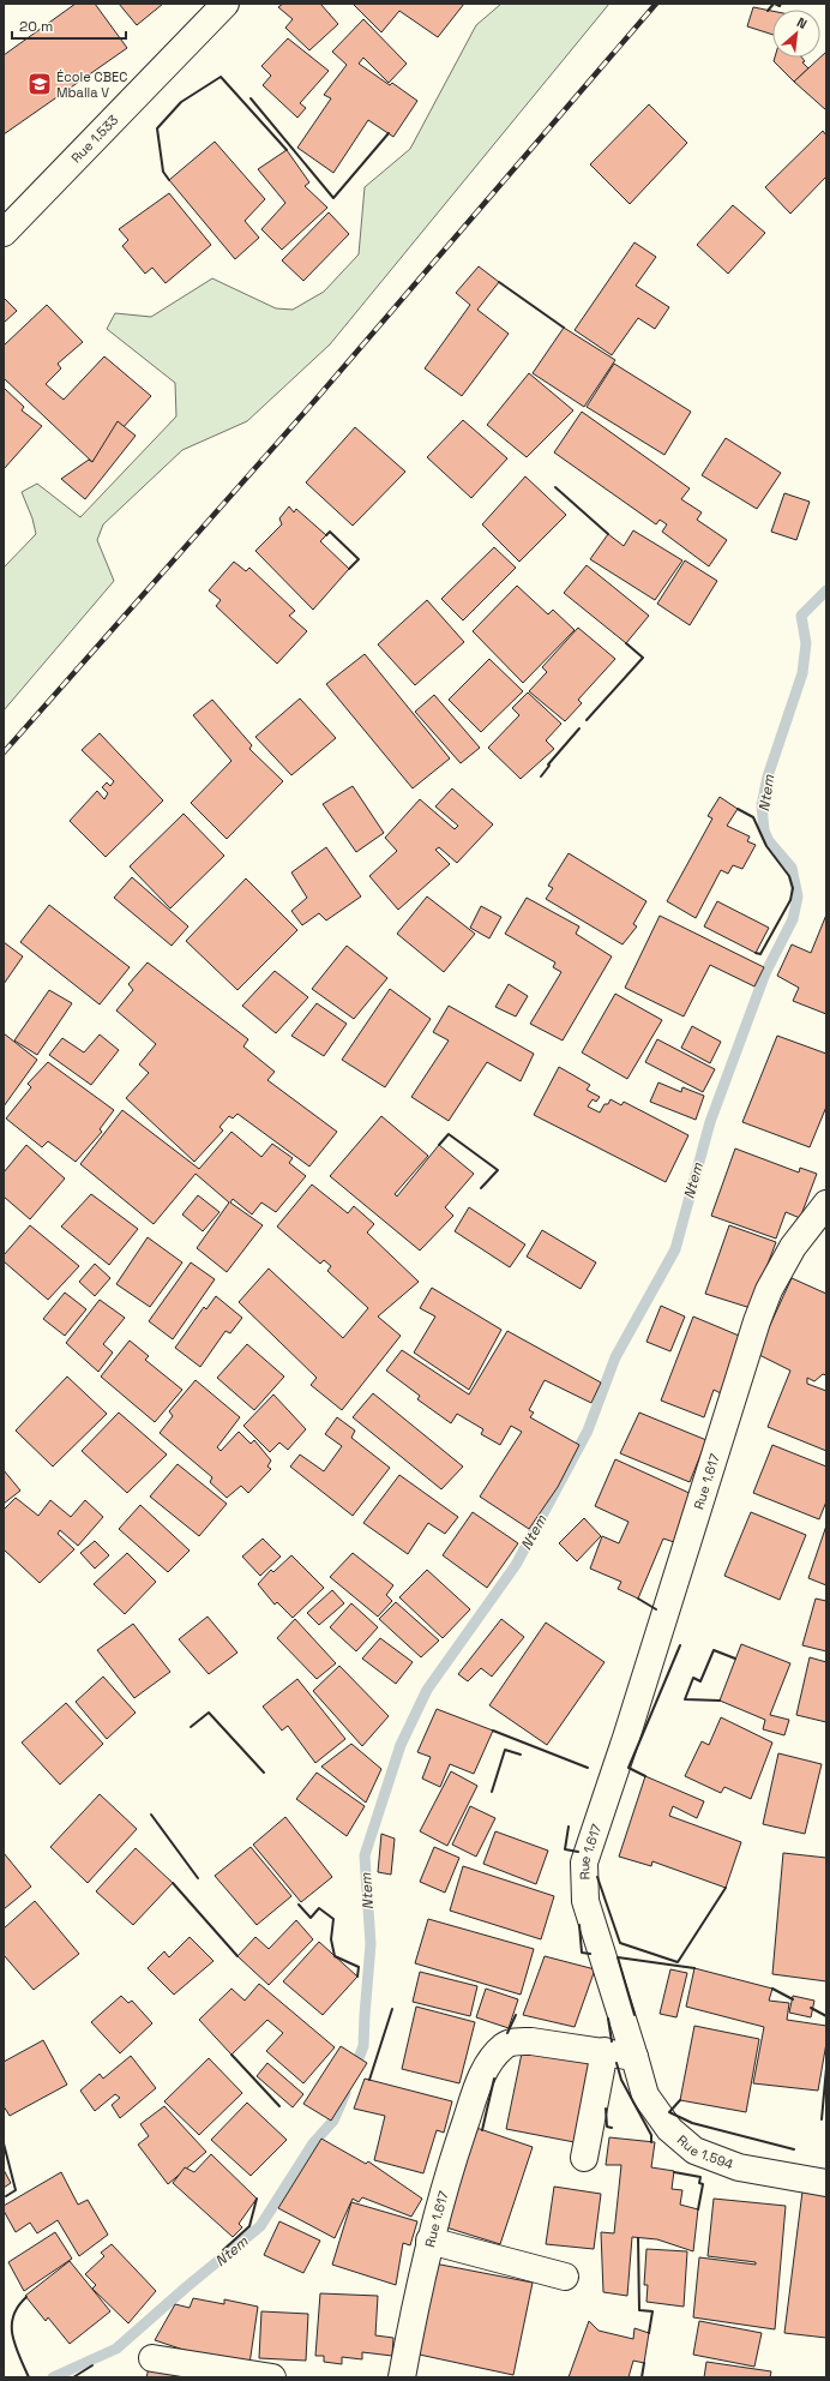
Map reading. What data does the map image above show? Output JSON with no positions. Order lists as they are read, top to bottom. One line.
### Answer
{"streets":{"street":["Rue 1.533","Rue 1.617","Rue 1.594"]},"crossings":[["Rue 1.617","Rue 1.594"]],"water":["Ntem"],"places":{"school or university":["École CBEC Mballa V"]},"scale_bar":"20 m","north":"top right"}
